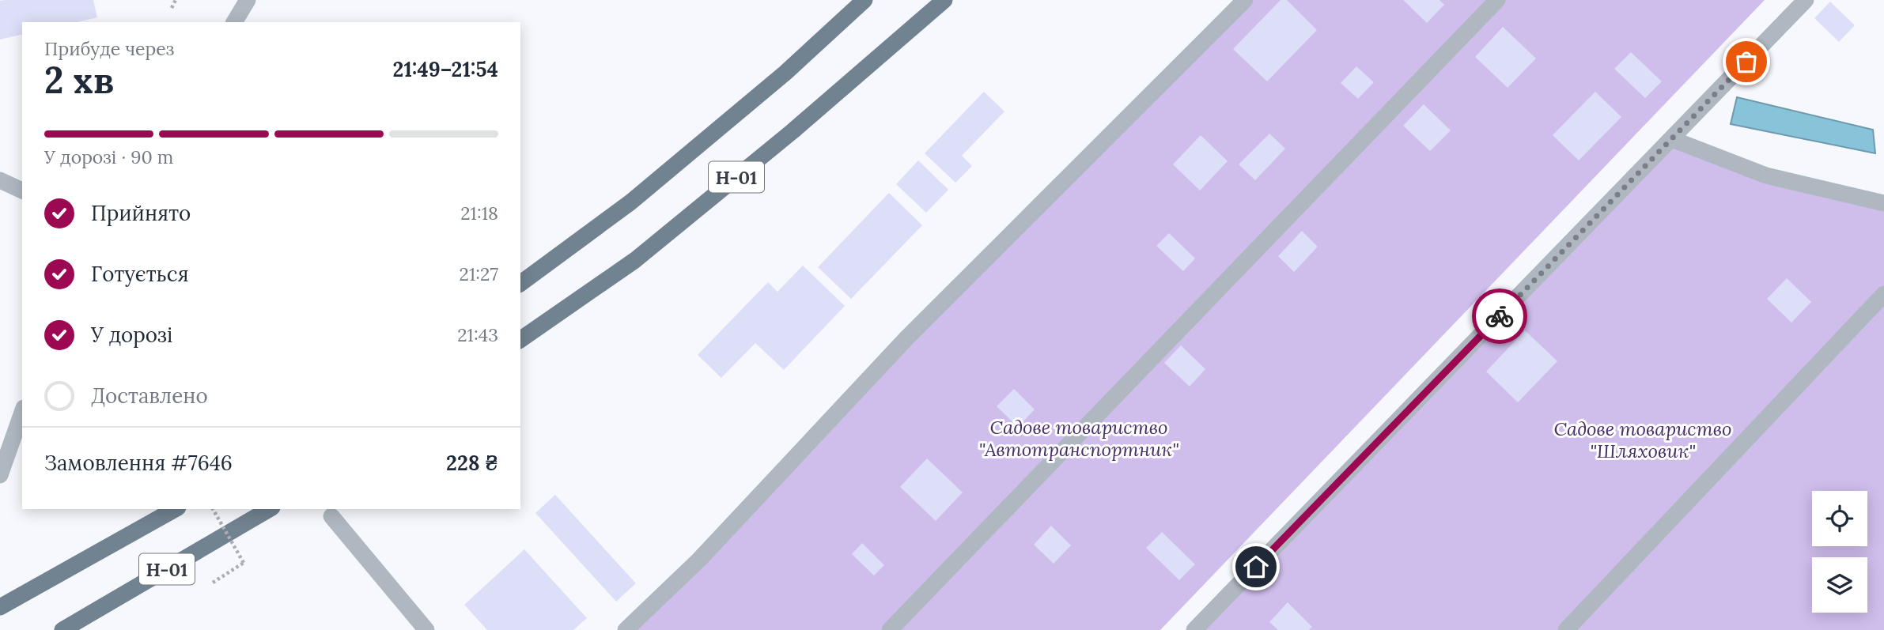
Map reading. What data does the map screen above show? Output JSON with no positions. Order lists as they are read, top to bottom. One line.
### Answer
{"streets":{"main road":["Н-01"]},"parks":["Садове товариство \"Автотранспортник\"","Садове товариство \"Шляховик\""],"page":{"heading":["2 хв","Прибуде через","21:49–21:54"],"panel":["Замовлення #7646","228 ₴"],"bar":"У дорозі · 90 m","list":[["Прийнято","21:18"],["Готується","21:27"],["У дорозі","21:43"],"Доставлено"]}}
